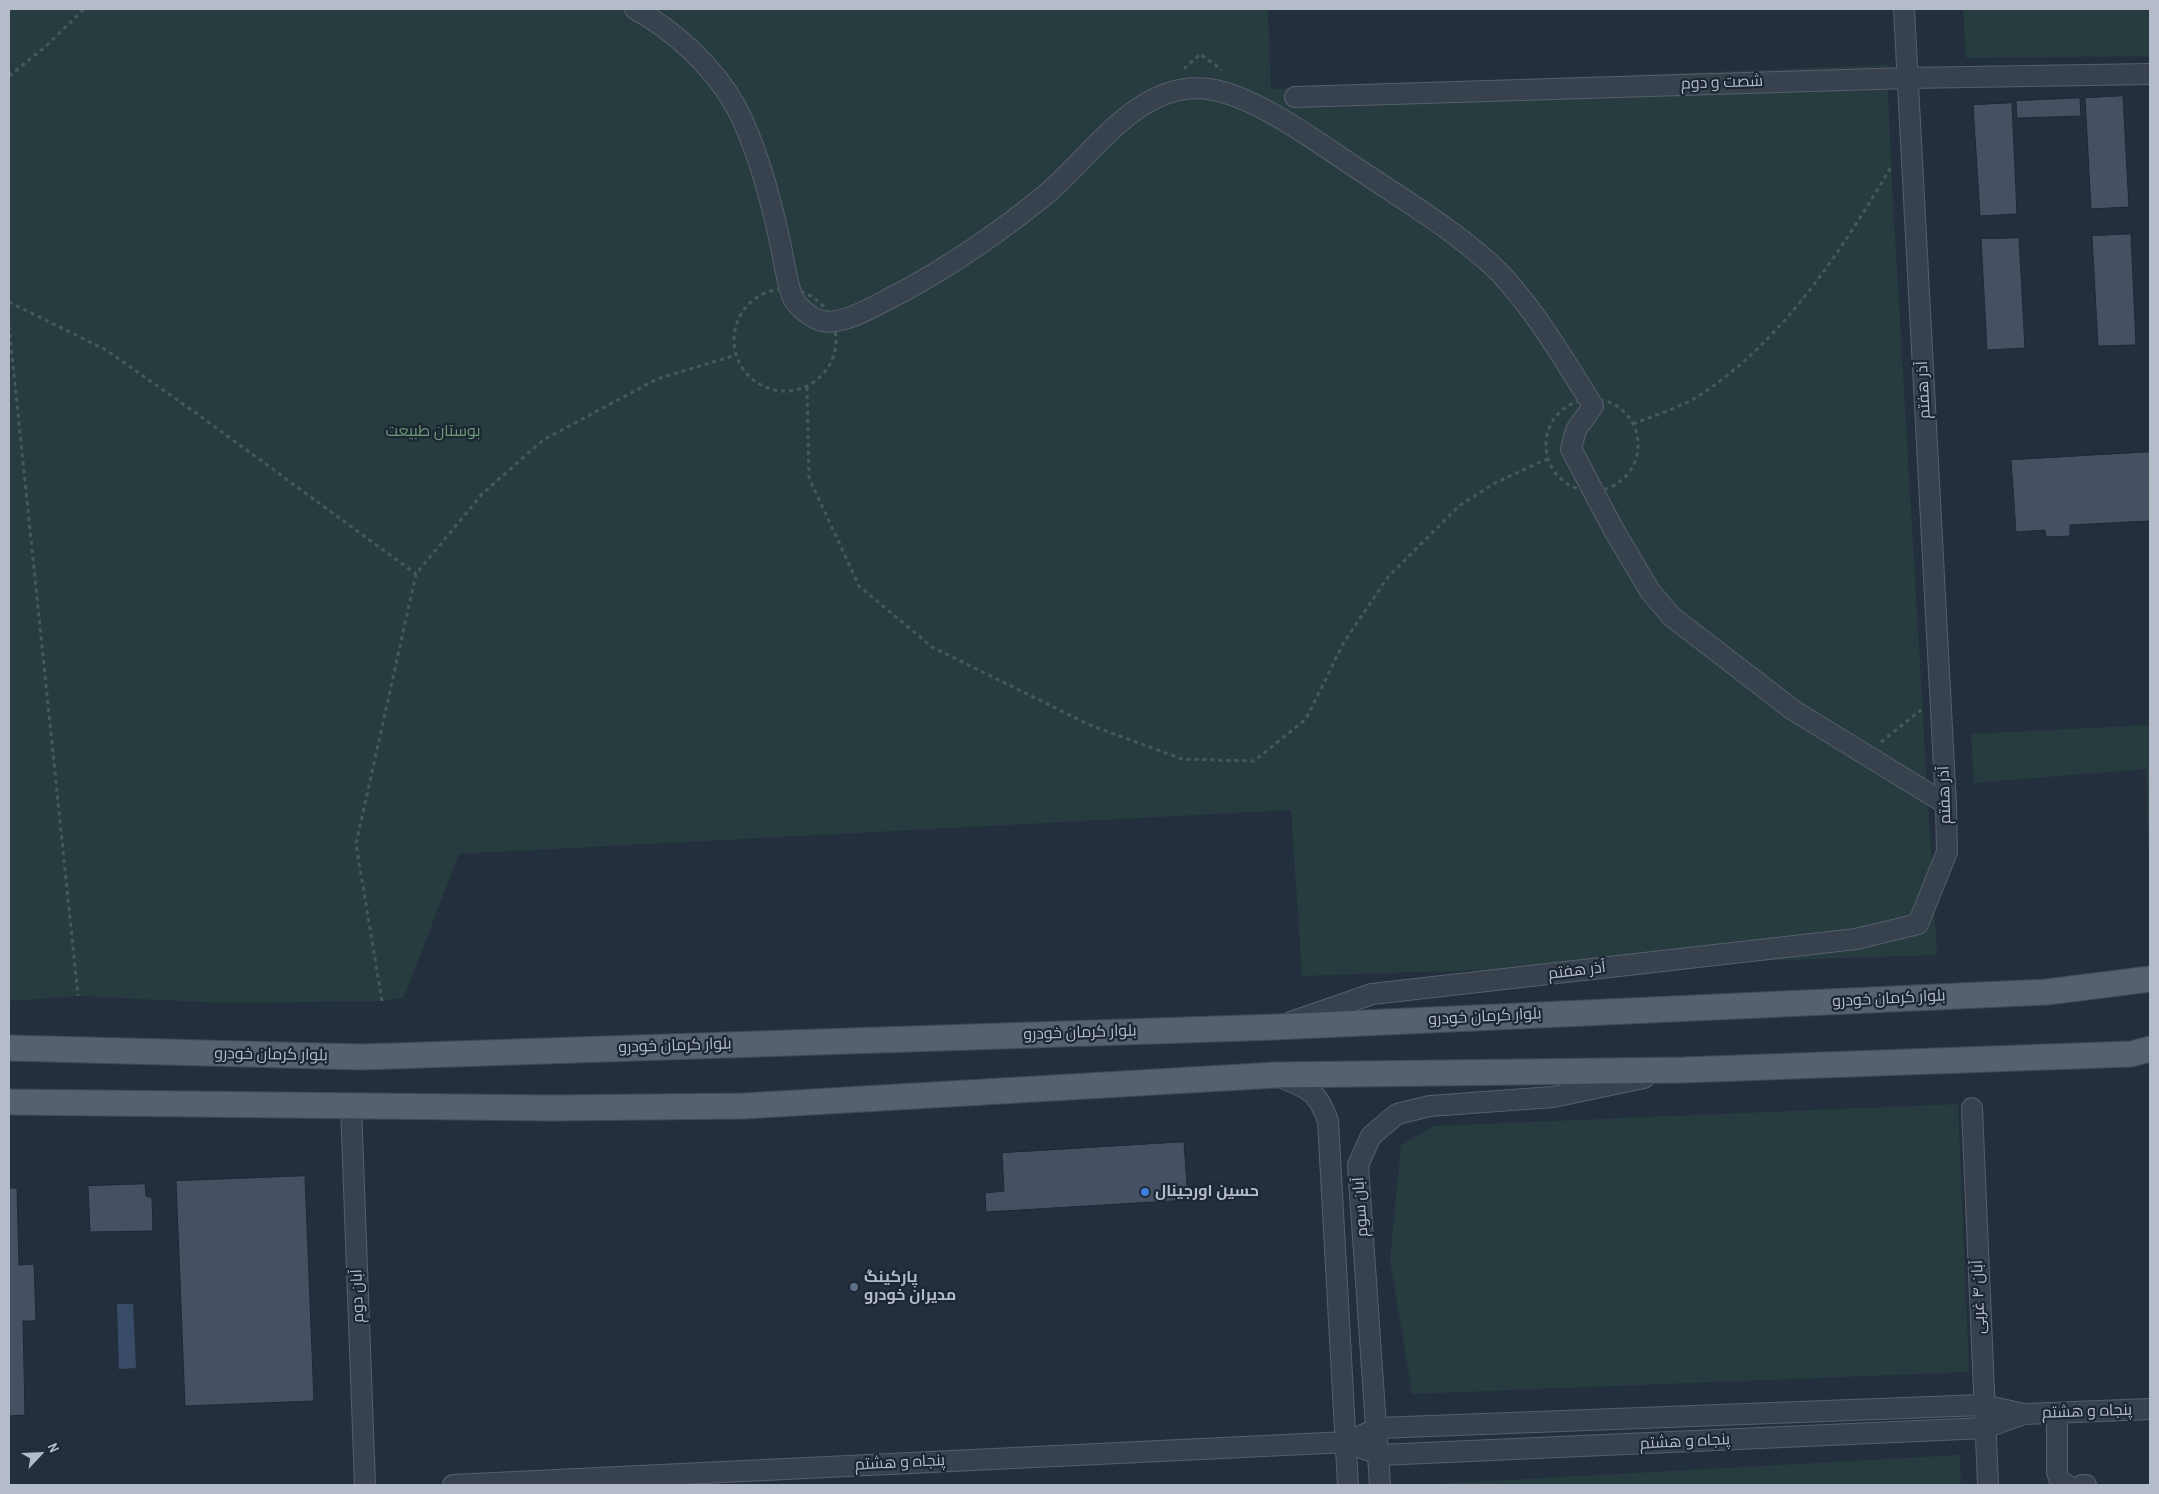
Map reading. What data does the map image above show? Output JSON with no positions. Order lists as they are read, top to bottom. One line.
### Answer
{"streets":{"main road":["بلوار کرمان خودرو"],"street":["شصت و دوم","آذر هفتم","آبان سوم","آبان دوم","آبان ۴ غربی","پنجاه و هشتم"]},"crossings":[["شصت و دوم","آذر هفتم"],["آذر هفتم","بلوار کرمان خودرو"],["آبان سوم","پنجاه و هشتم"],["آبان ۴ غربی","پنجاه و هشتم"]],"parks":["بوستان طبیعت"],"places":["حسین اورجینال","پارکینگ مدیران خودرو"],"north":"top right"}
